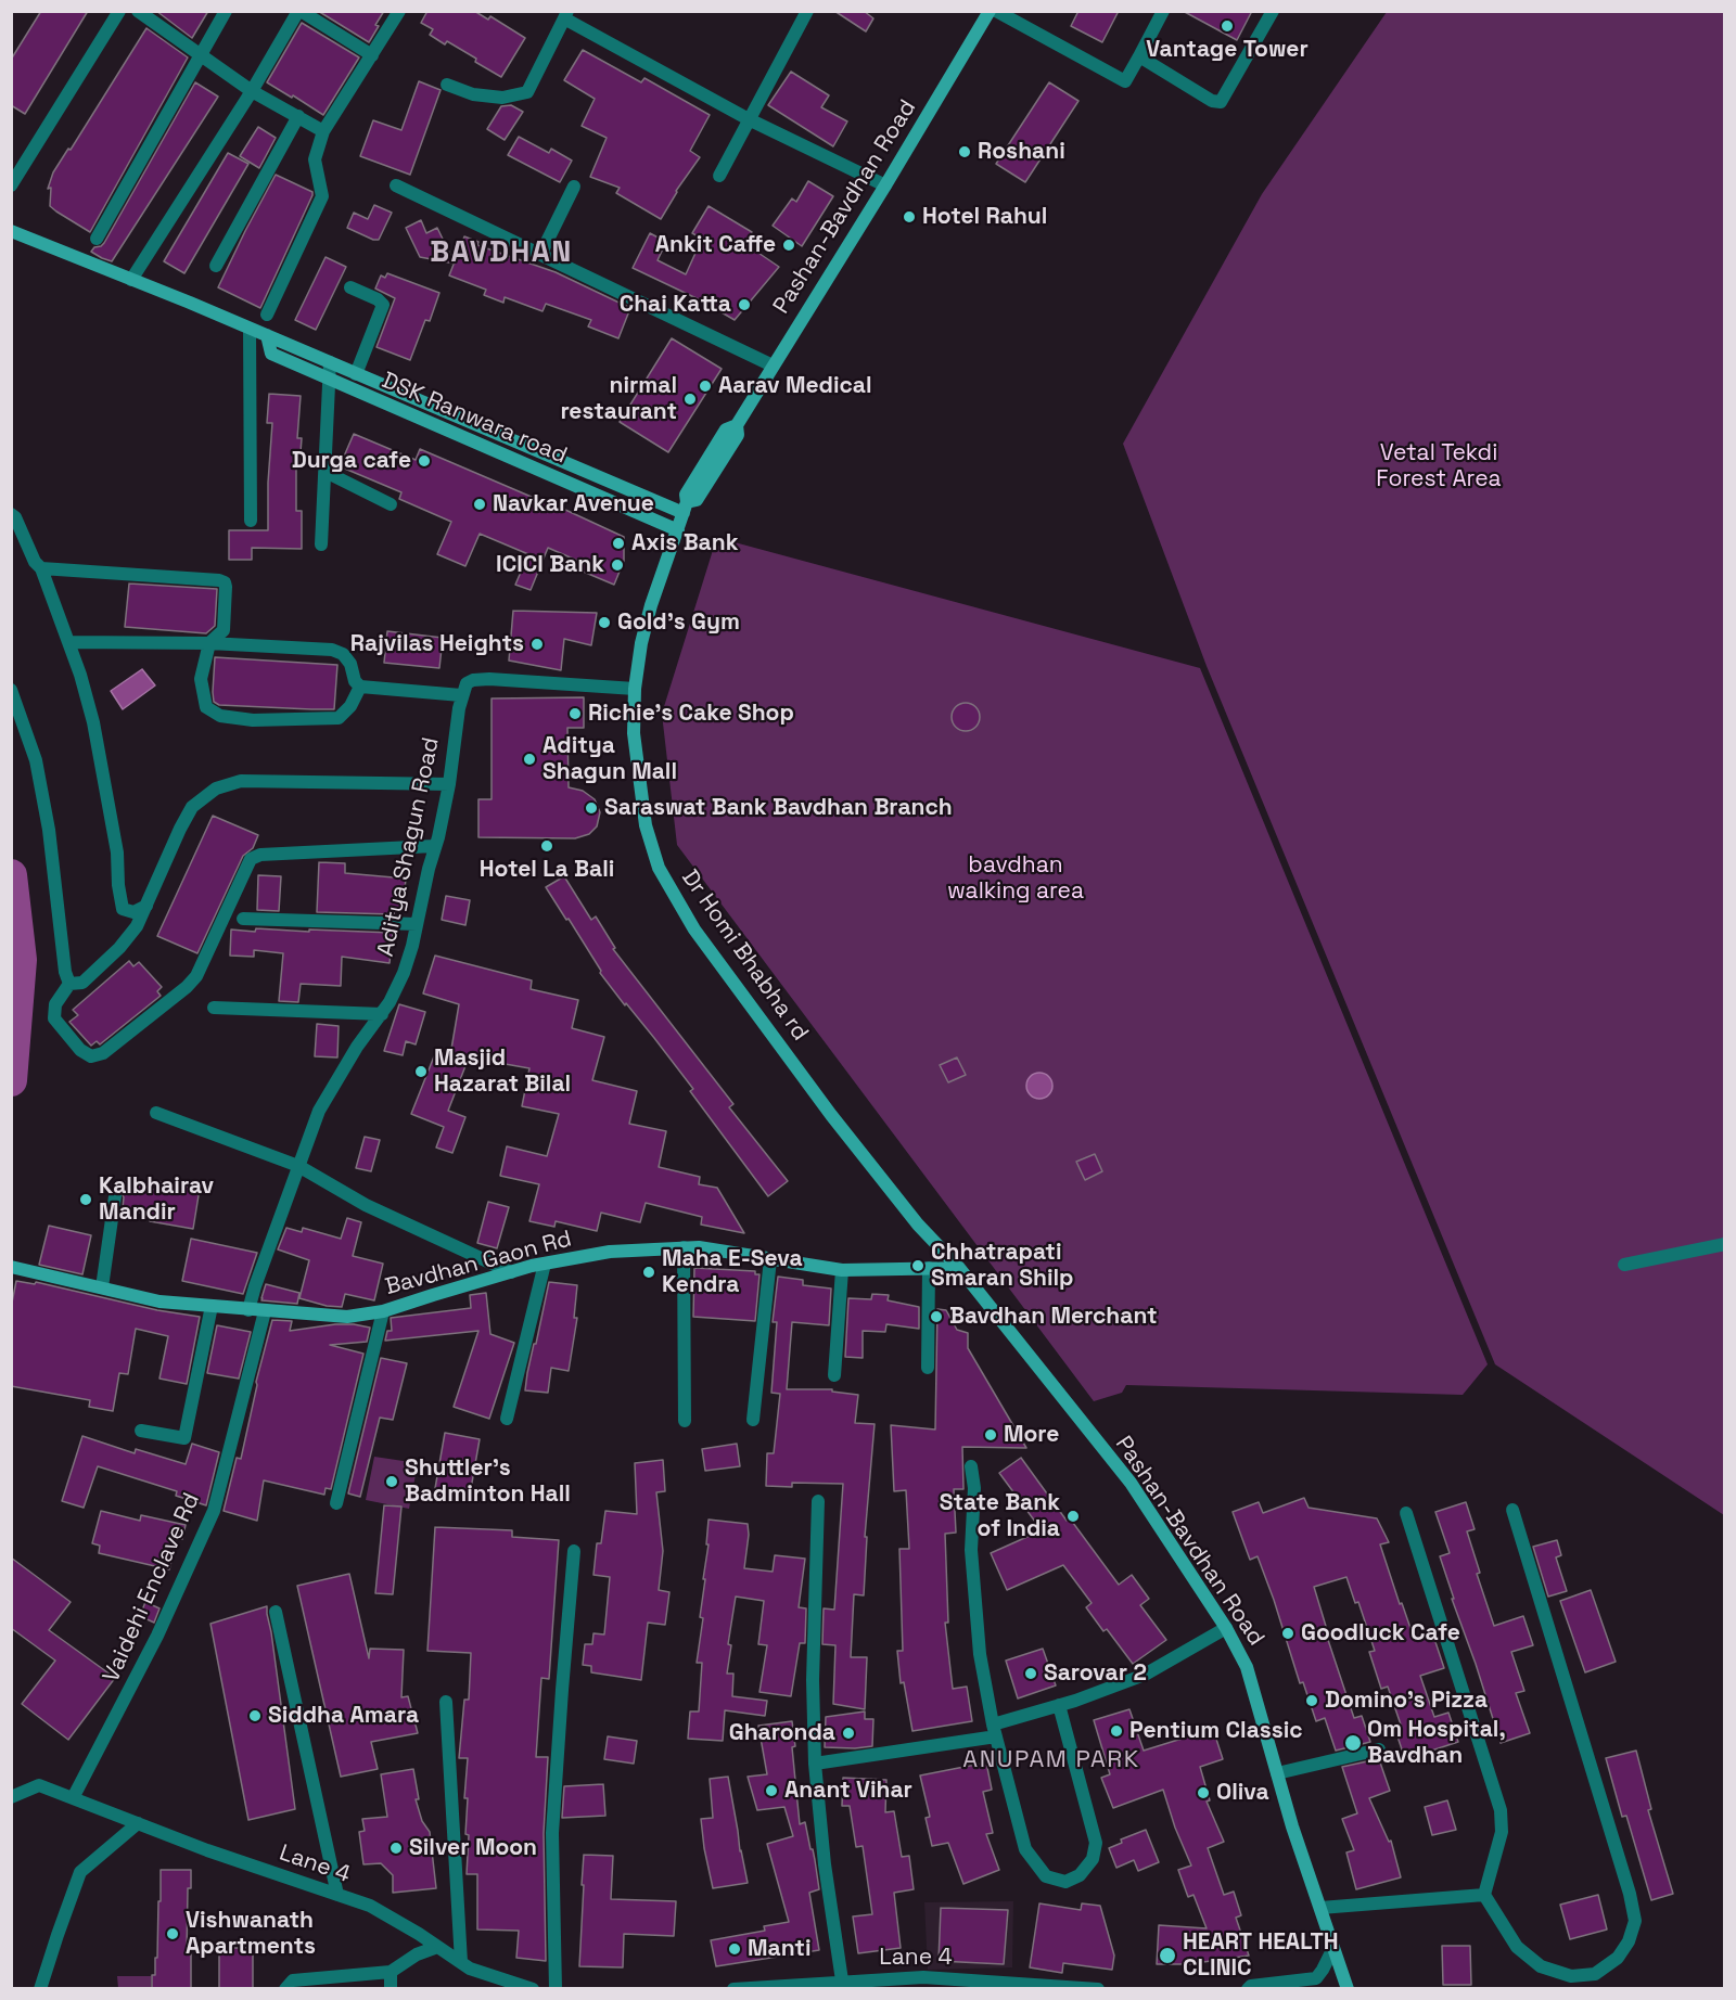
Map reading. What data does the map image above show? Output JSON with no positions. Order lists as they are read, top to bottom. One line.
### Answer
{"streets":{"main road":["Pashan-Bavdhan Road","DSK Ranwara road","Dr Homi Bhabha rd","Bavdhan Gaon Rd"],"street":["Aditya Shagun Road","Vaidehi Enclave Rd","Lane 4"]},"crossings":[["Pashan-Bavdhan Road","DSK Ranwara road"],["Pashan-Bavdhan Road","Dr Homi Bhabha rd"],["Pashan-Bavdhan Road","Bavdhan Gaon Rd"],["DSK Ranwara road","Dr Homi Bhabha rd"],["Aditya Shagun Road","Bavdhan Gaon Rd"],["Dr Homi Bhabha rd","Bavdhan Gaon Rd"],["Bavdhan Gaon Rd","Vaidehi Enclave Rd"],["Vaidehi Enclave Rd","Lane 4"]],"districts":["BAVDHAN","ANUPAM PARK"],"parks":["Vetal Tekdi Forest Area","bavdhan walking area"],"places":["Vantage Tower","Roshani","Hotel Rahul","Ankit Caffe","Chai Katta","Aarav Medical","nirmal restaurant","Durga cafe","Navkar Avenue","Axis Bank","ICICI Bank","Gold's Gym","Rajvilas Heights","Richie's Cake Shop","Aditya Shagun Mall","Saraswat Bank Bavdhan Branch","Hotel La Bali","Masjid Hazarat Bilal","Kalbhairav Mandir","Chhatrapati Smaran Shilp","Maha E-Seva Kendra","Bavdhan Merchant","More","Shuttler's Badminton Hall","State Bank of India","Goodluck Cafe","Sarovar 2","Domino's Pizza","Siddha Amara","Pentium Classic","Gharonda","Om Hospital, Bavdhan","Anant Vihar","Oliva","Silver Moon","Vishwanath Apartments","Manti","HEART HEALTH CLINIC"]}
